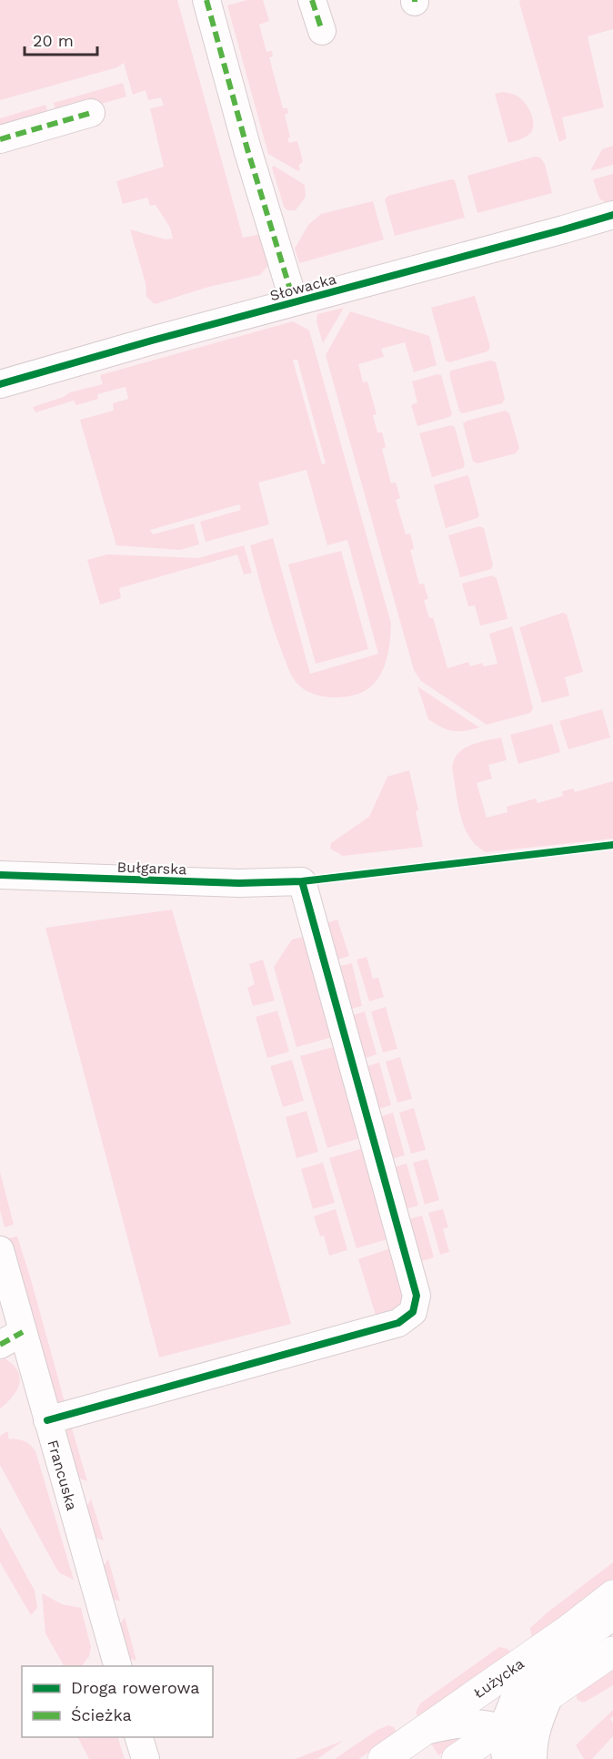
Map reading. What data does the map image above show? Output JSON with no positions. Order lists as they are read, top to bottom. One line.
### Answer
{"streets":{"main road":["Łużycka"],"street":["Słowacka","Bułgarska","Francuska"]},"crossings":[["Bułgarska","Francuska"]],"legend":["Droga rowerowa","Ścieżka"],"scale_bar":"20 m"}
